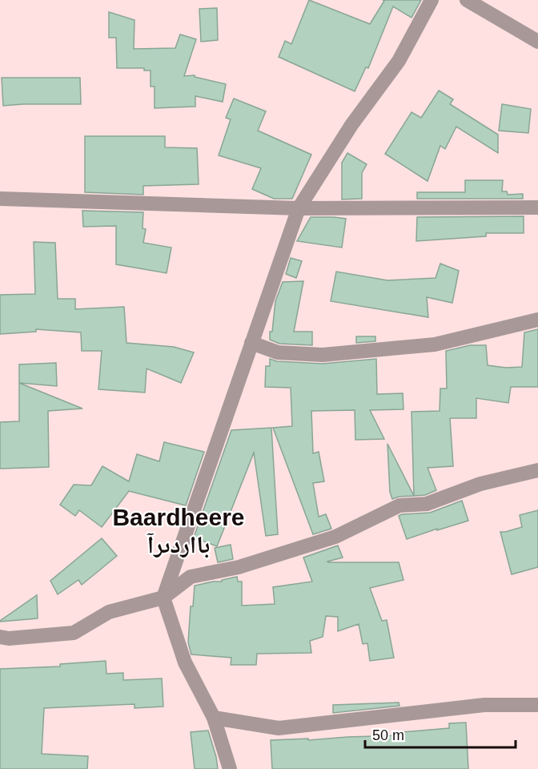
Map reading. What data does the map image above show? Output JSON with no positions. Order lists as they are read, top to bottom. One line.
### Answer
{"districts":["Baardheere بااردىرآ"],"scale_bar":"50 m"}
